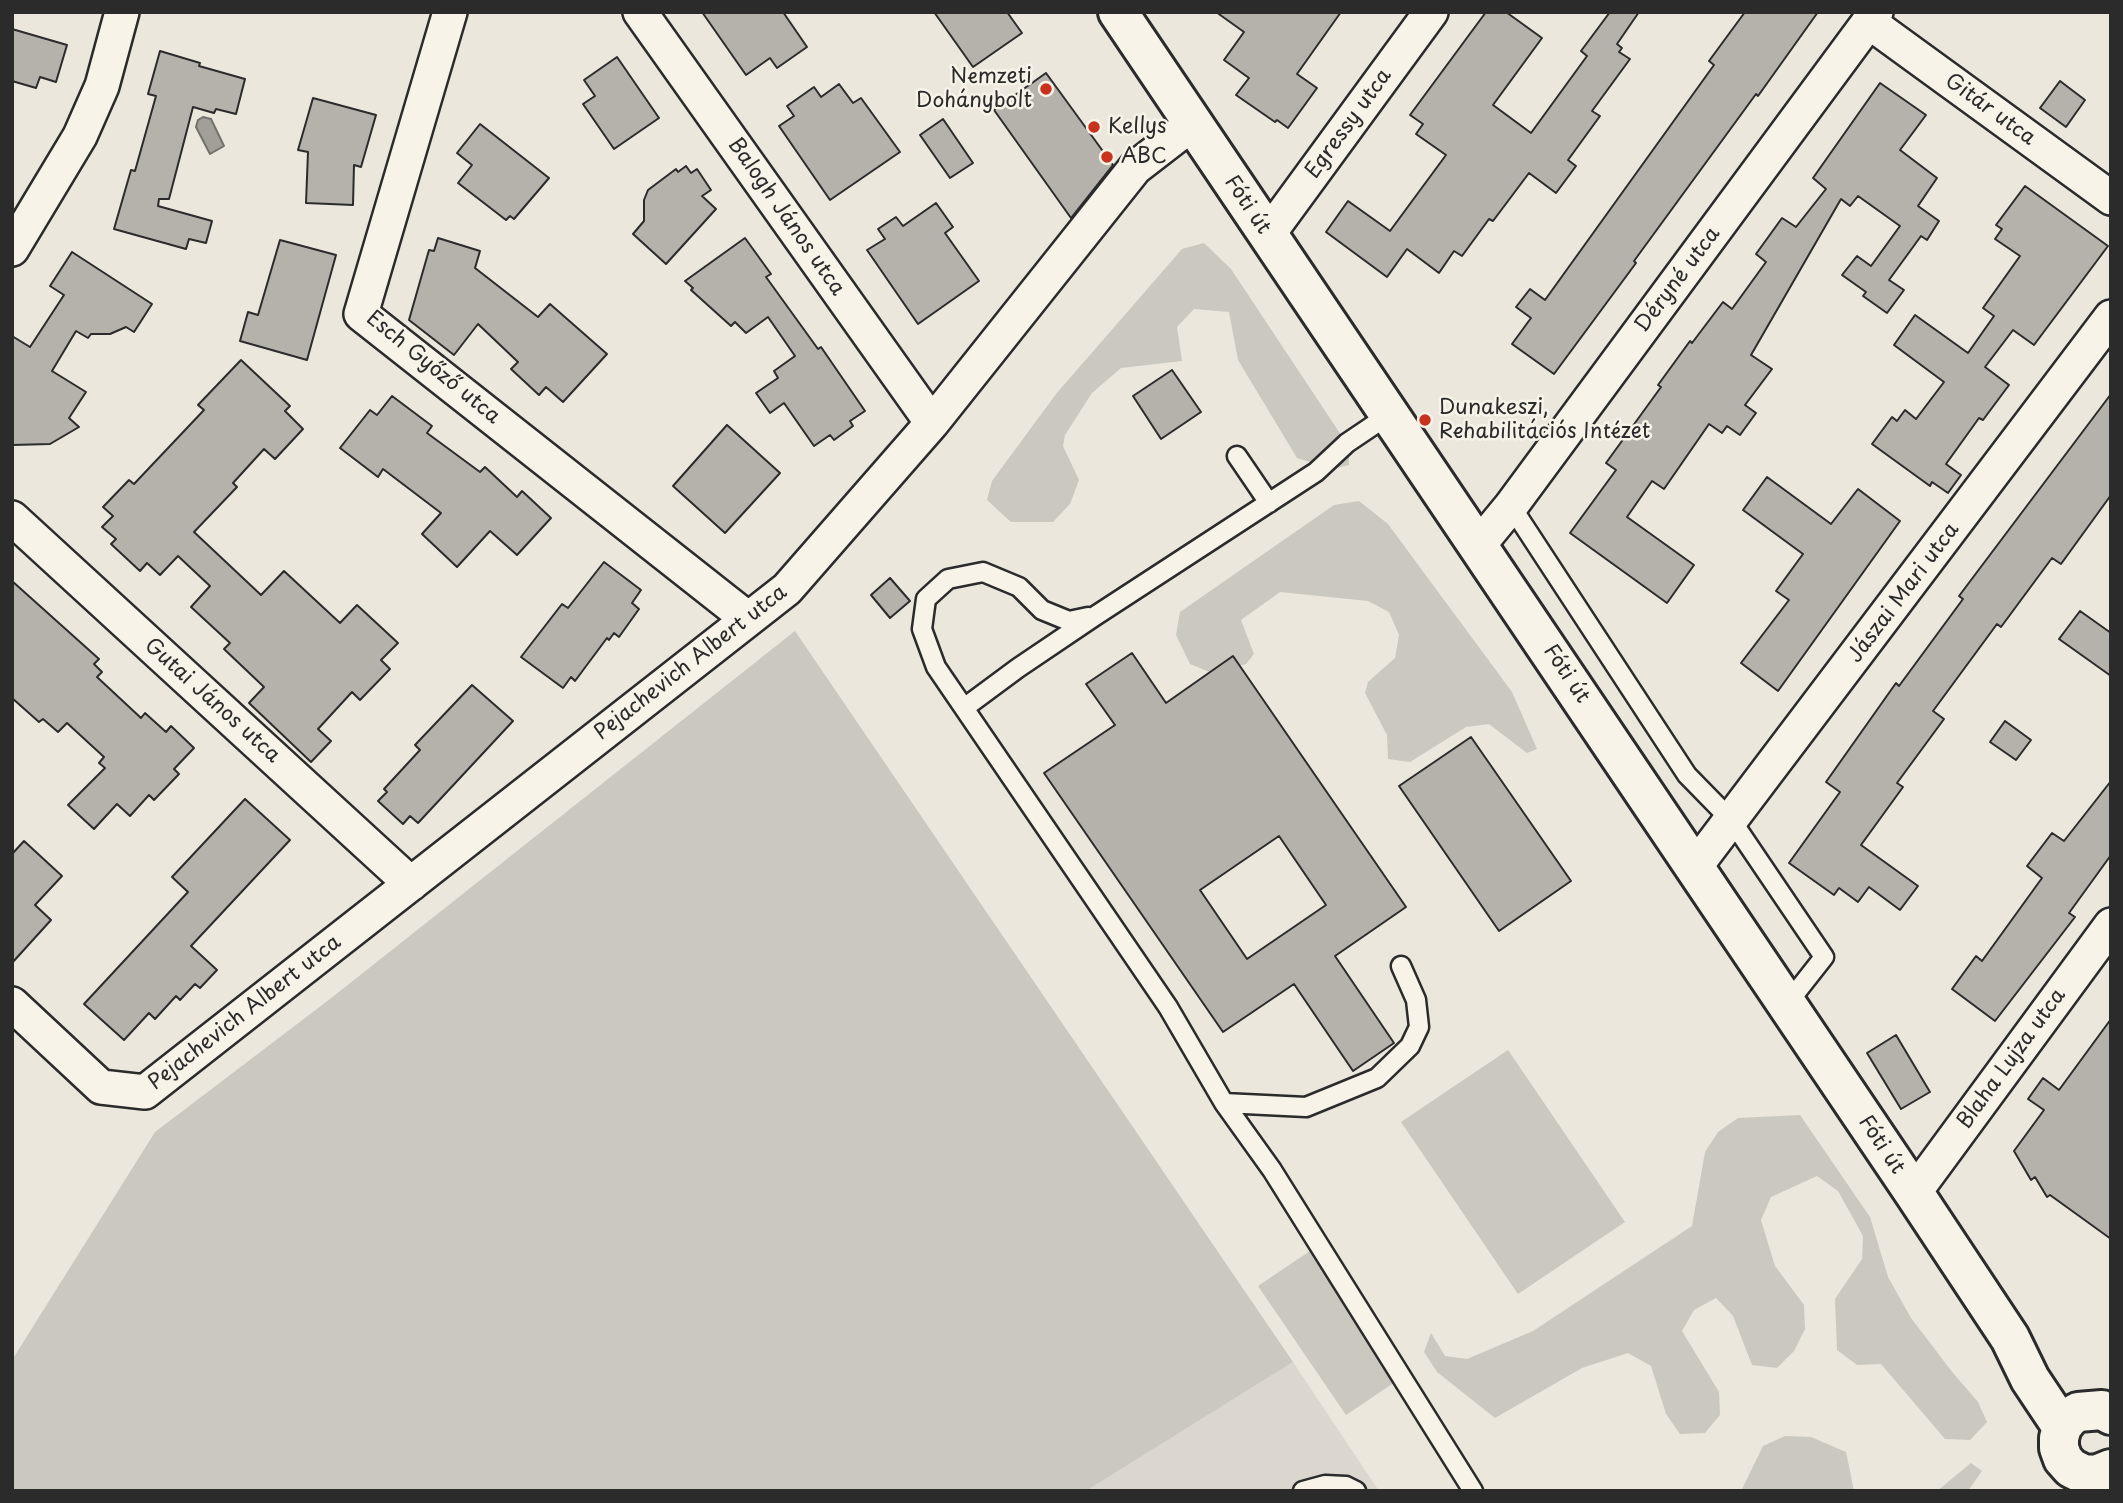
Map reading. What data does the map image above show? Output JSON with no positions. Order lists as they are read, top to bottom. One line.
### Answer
{"streets":{"main road":["Fóti út"],"street":["Gitár utca","Egressy utca","Balogh János utca","Déryné utca","Esch Győző utca","Jászai Mari utca","Pejachevich Albert utca","Gutai János utca","Blaha Lujza utca"]},"crossings":[["Gitár utca","Déryné utca"],["Egressy utca","Fóti út"],["Fóti út","Déryné utca"],["Fóti út","Jászai Mari utca"],["Fóti út","Pejachevich Albert utca"],["Fóti út","Blaha Lujza utca"],["Balogh János utca","Pejachevich Albert utca"],["Esch Győző utca","Pejachevich Albert utca"],["Pejachevich Albert utca","Gutai János utca"]],"places":["Nemzeti Dohánybolt","Kellys","ABC","Dunakeszi, Rehabilitációs Intézet"]}
